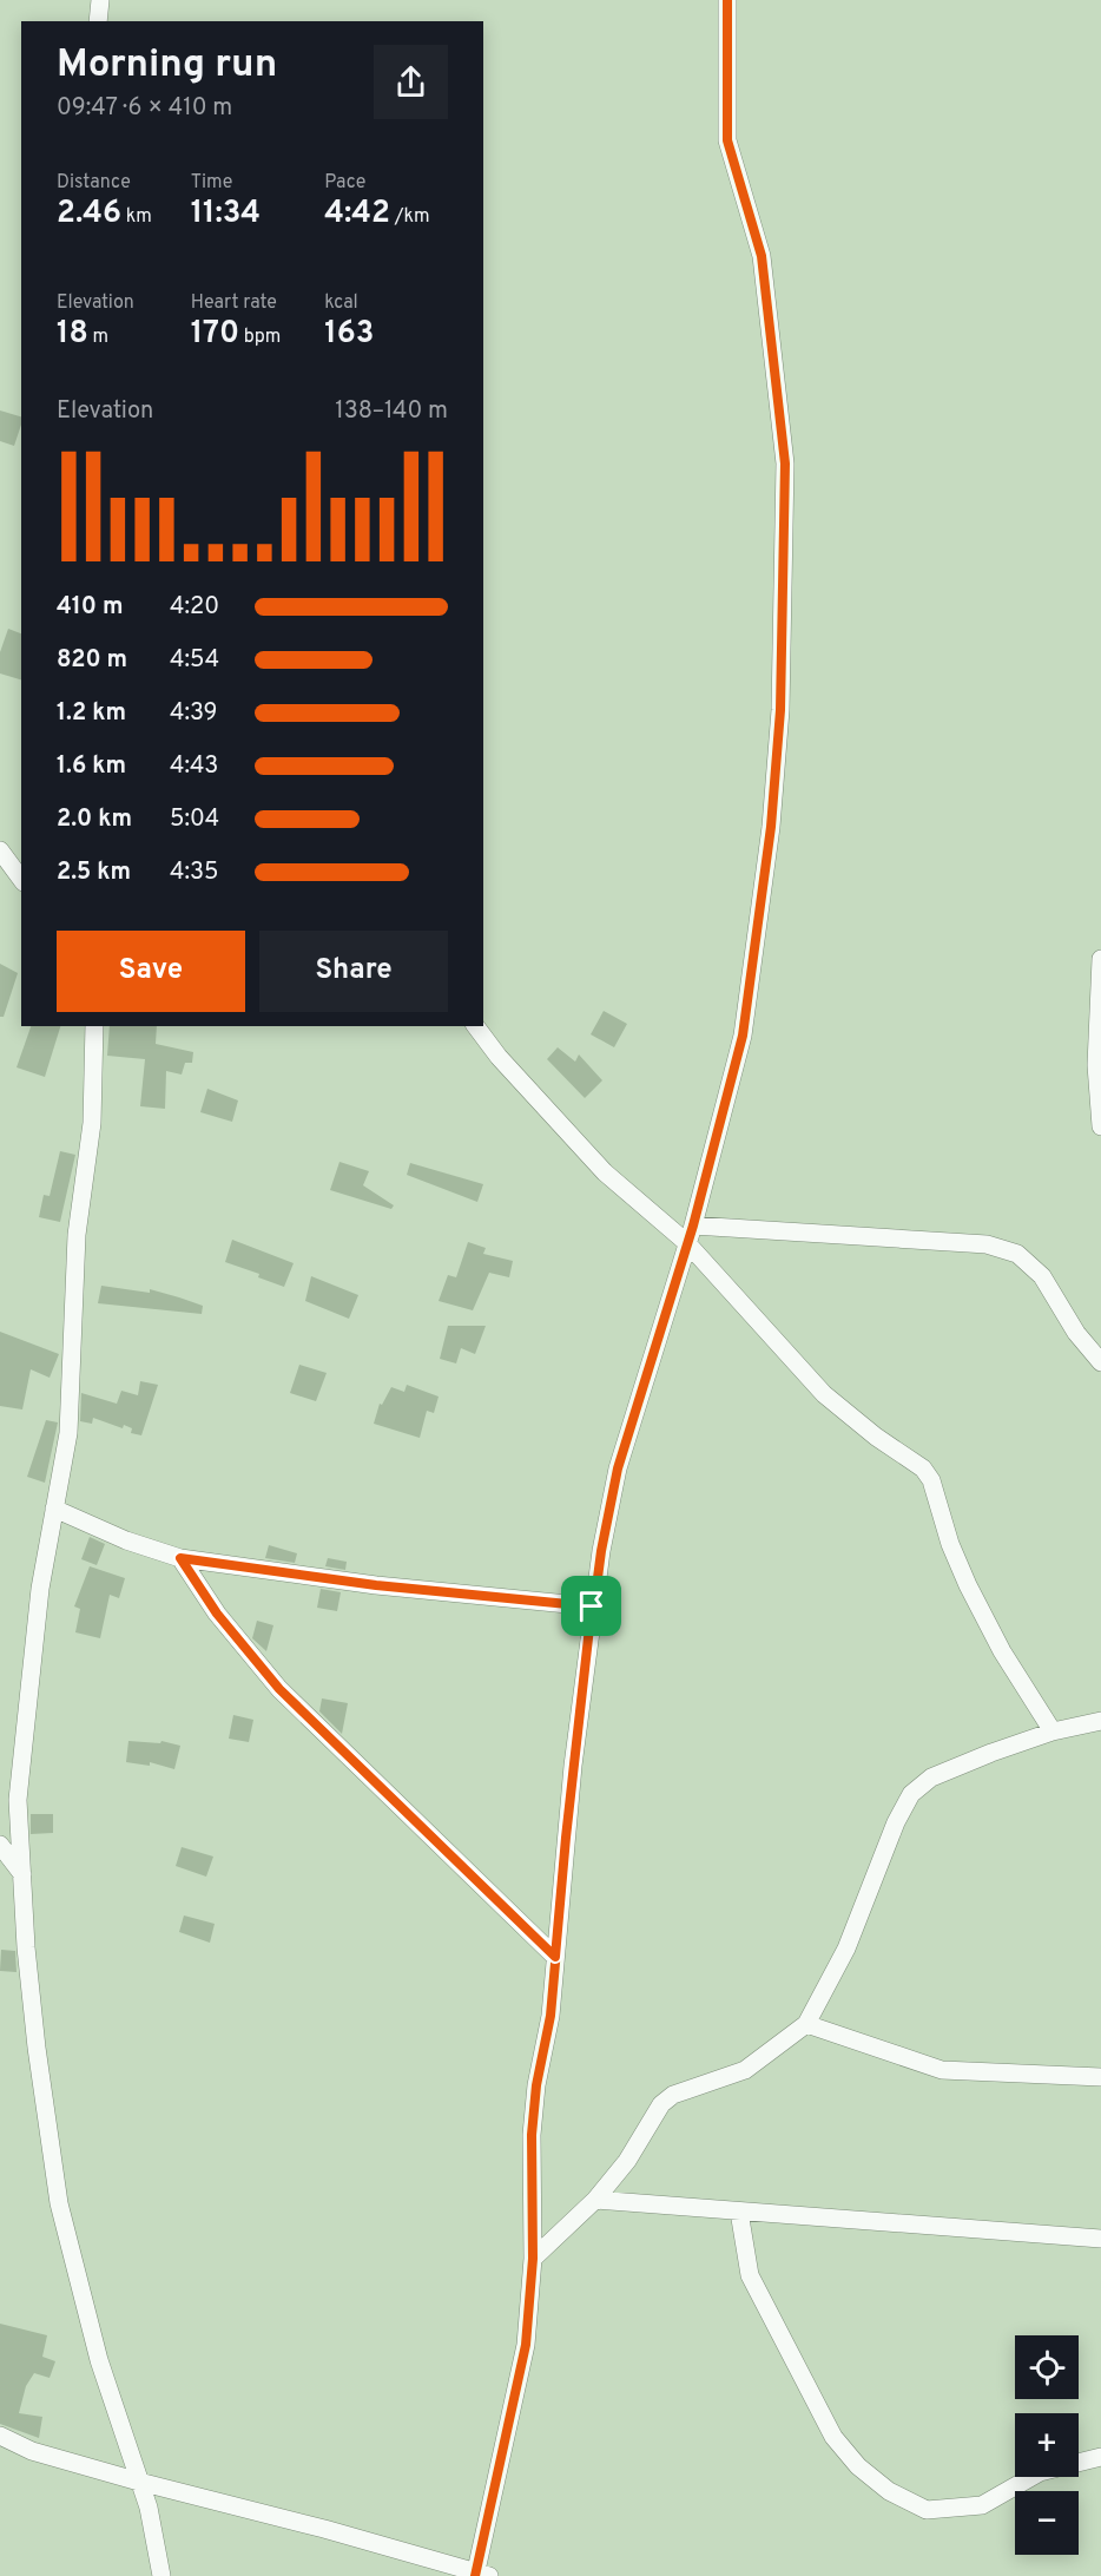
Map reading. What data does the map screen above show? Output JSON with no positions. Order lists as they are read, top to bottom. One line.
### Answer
{"page":{"heading":["Morning run","09:47 · 6 × 410 m"],"stats":[["Distance","2.46 km"],["Time","11:34"],["Pace","4:42 /km"],["Elevation","18 m"],["Heart rate","170 bpm"],["kcal","163"]],"chart":["Elevation","138–140 m"],"list":[{"name":"410 m","note":"4:20"},{"name":"820 m","note":"4:54"},{"name":"1.2 km","note":"4:39"},{"name":"1.6 km","note":"4:43"},{"name":"2.0 km","note":"5:04"},{"name":"2.5 km","note":"4:35"}],"buttons":["Save","Share"],"map_buttons":["+","−"]}}
